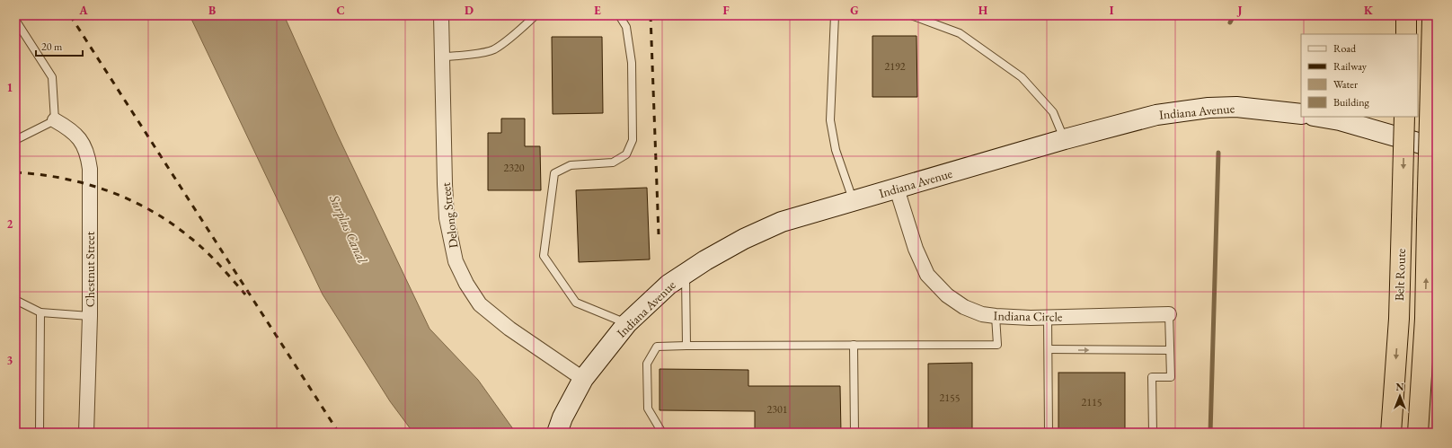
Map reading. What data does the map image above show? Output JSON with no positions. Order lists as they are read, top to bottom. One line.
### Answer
{"streets":{"highway":["Belt Route"],"street":["Indiana Avenue","Delong Street","Chestnut Street","Indiana Circle"]},"crossings":[["Indiana Avenue","Delong Street"],["Indiana Avenue","Indiana Circle"]],"water":["Surplus Canal"],"house_numbers":["2192","2320","2155","2115","2301"],"legend":["Road","Railway","Water","Building"],"scale_bar":"20 m","north":"top","grid":{"columns":["A","B","C","D","E","F","G","H","I","J","K"],"rows":["1","2","3"]}}
